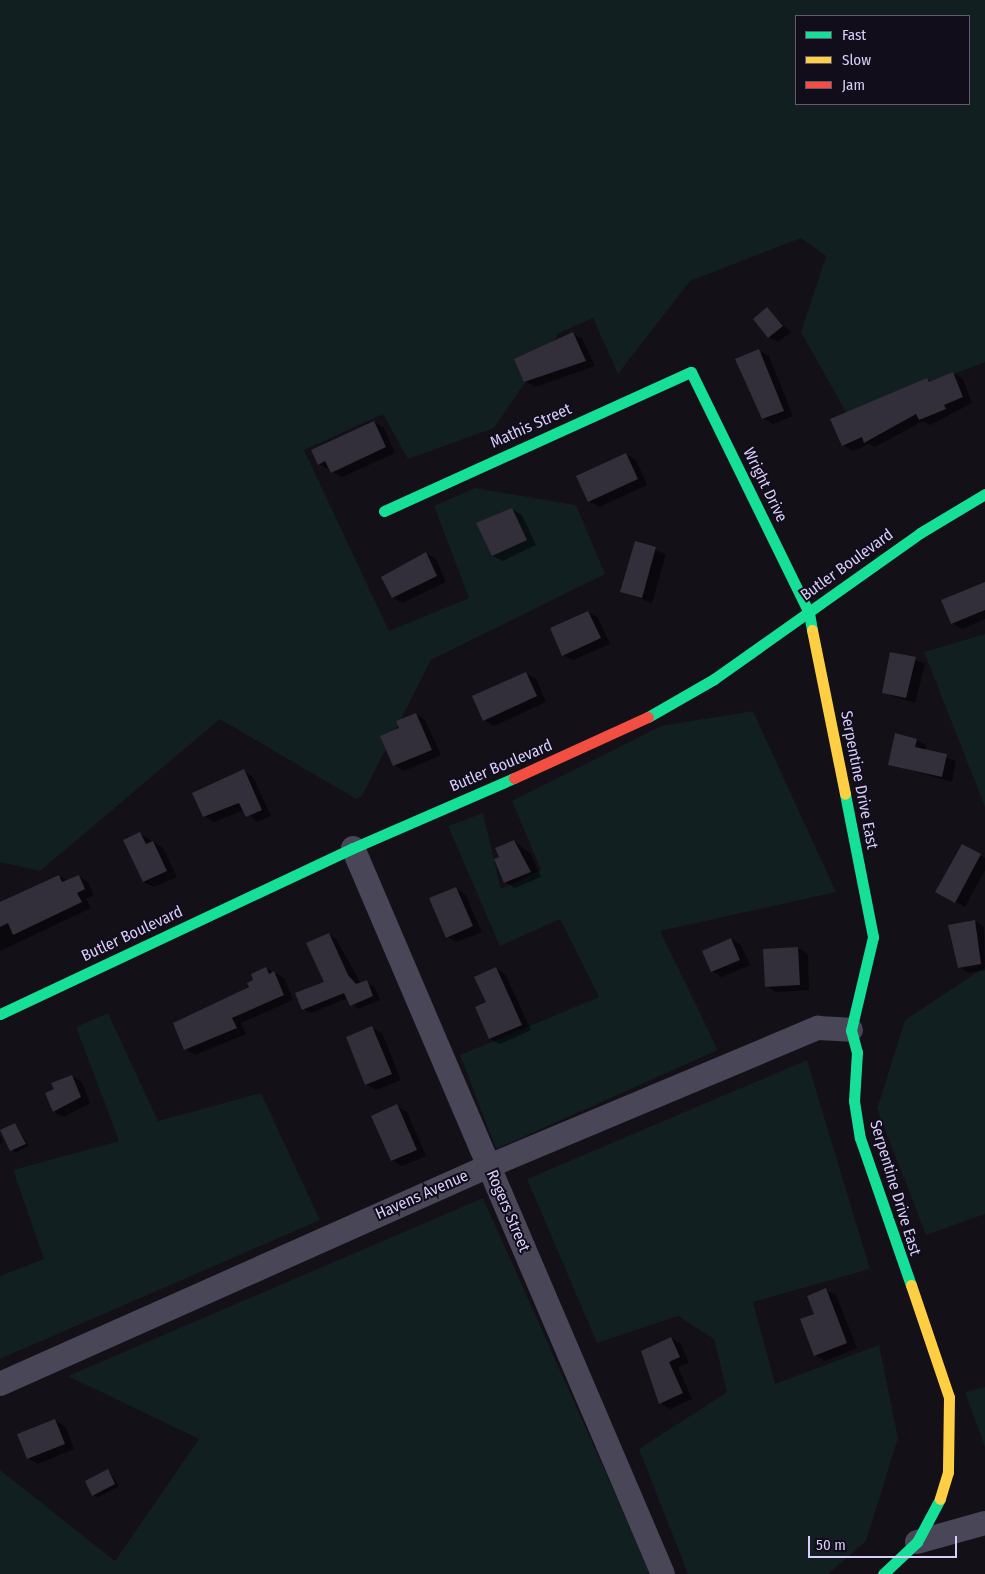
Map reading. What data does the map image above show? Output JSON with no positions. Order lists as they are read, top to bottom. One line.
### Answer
{"streets":{"street":["Mathis Street","Wright Drive","Butler Boulevard","Serpentine Drive East","Havens Avenue","Rogers Street"]},"crossings":[["Mathis Street","Wright Drive"],["Wright Drive","Butler Boulevard"],["Wright Drive","Serpentine Drive East"],["Butler Boulevard","Serpentine Drive East"],["Butler Boulevard","Rogers Street"],["Serpentine Drive East","Havens Avenue"],["Havens Avenue","Rogers Street"]],"legend":["Fast","Slow","Jam"],"scale_bar":"50 m"}
